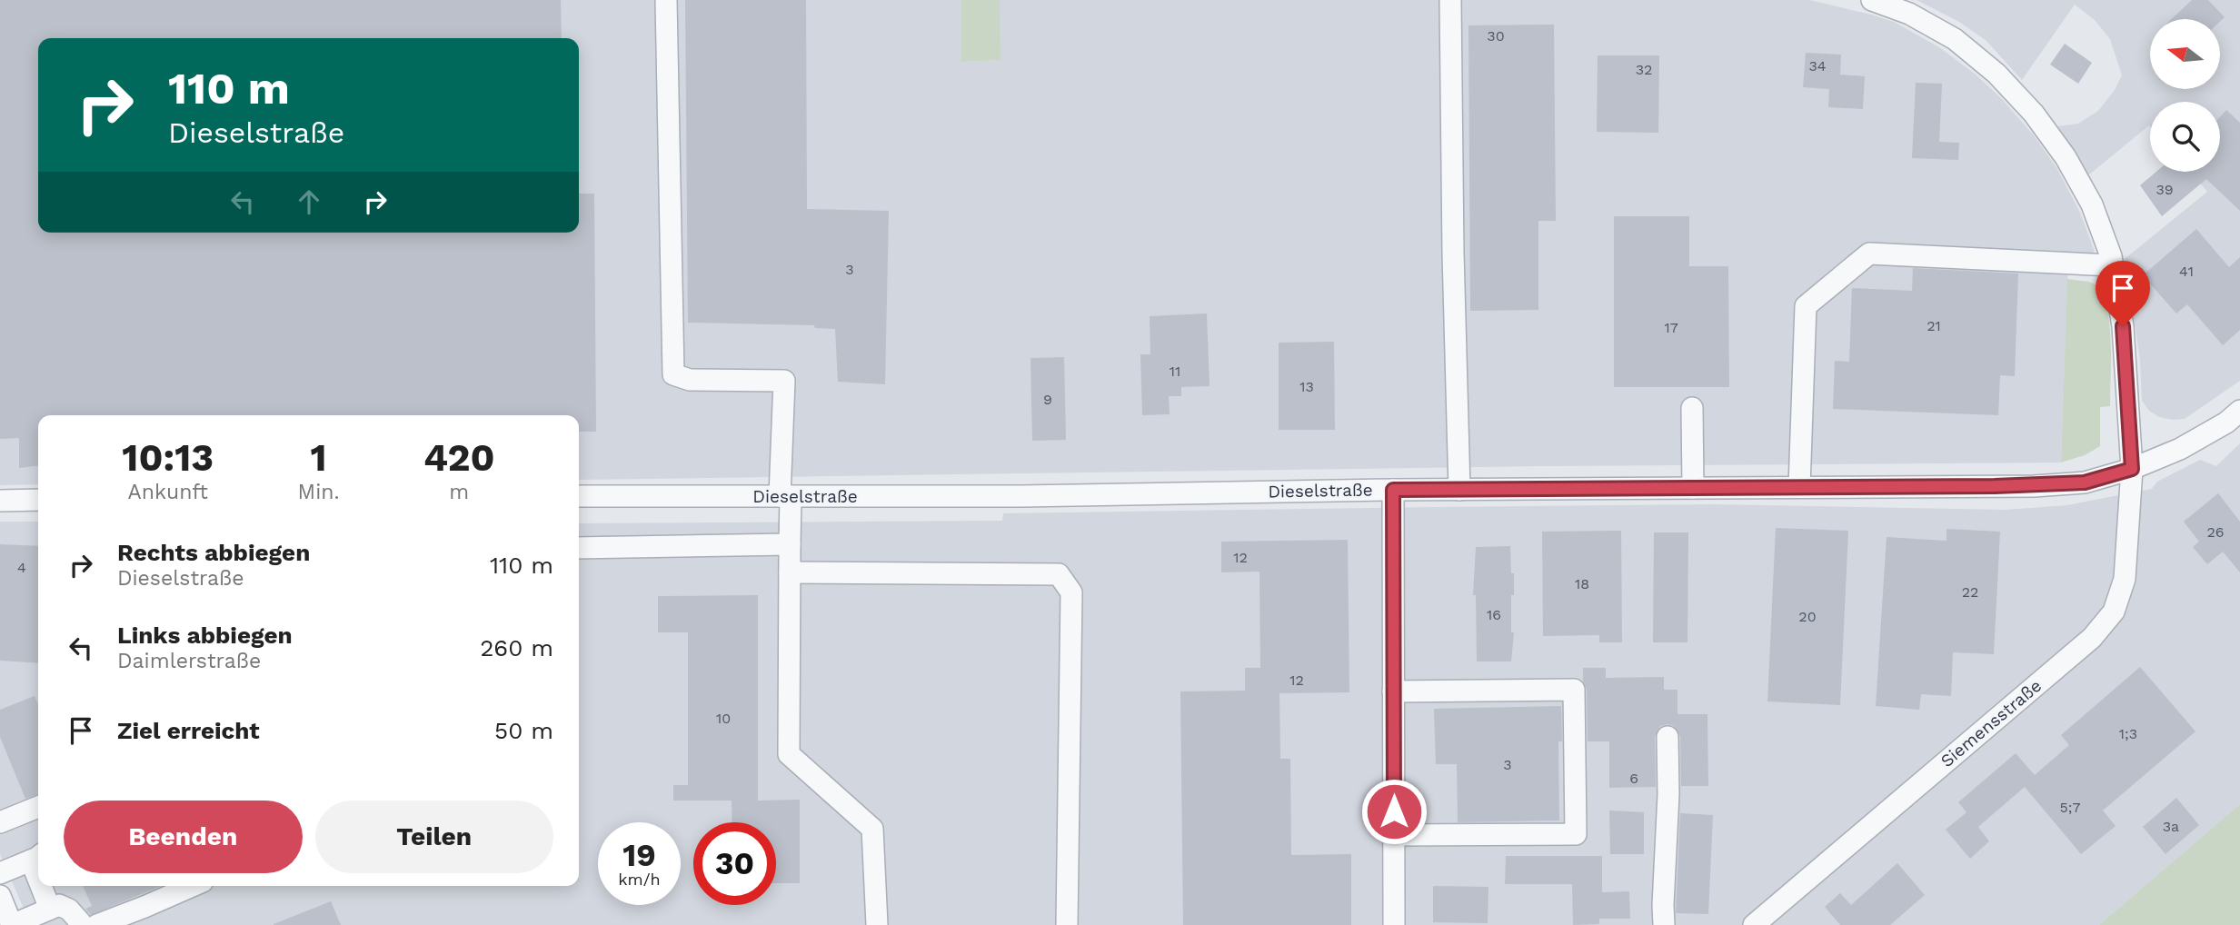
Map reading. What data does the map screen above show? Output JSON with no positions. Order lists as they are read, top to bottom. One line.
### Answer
{"streets":{"street":["Dieselstraße","Siemensstraße"]},"crossings":[["Dieselstraße","Siemensstraße"]],"house_numbers":["30","34","32","39","3","41","21","17","11","13","9","26","12","4","18","22","16","20","12","10","1;3","3","6","5;7","3a"],"north":"left","page":{"turn":["110 m","Dieselstraße"],"eta":["10:13","Ankunft","1","Min.","420","m"],"list":[{"name":"Rechts abbiegen","note":"Dieselstraße","value":"110 m"},{"name":"Links abbiegen","note":"Daimlerstraße","value":"260 m"},{"name":"Ziel erreicht","value":"50 m"}],"buttons":["Beenden","Teilen"],"speed":"19 km/h","limit":"30"}}
